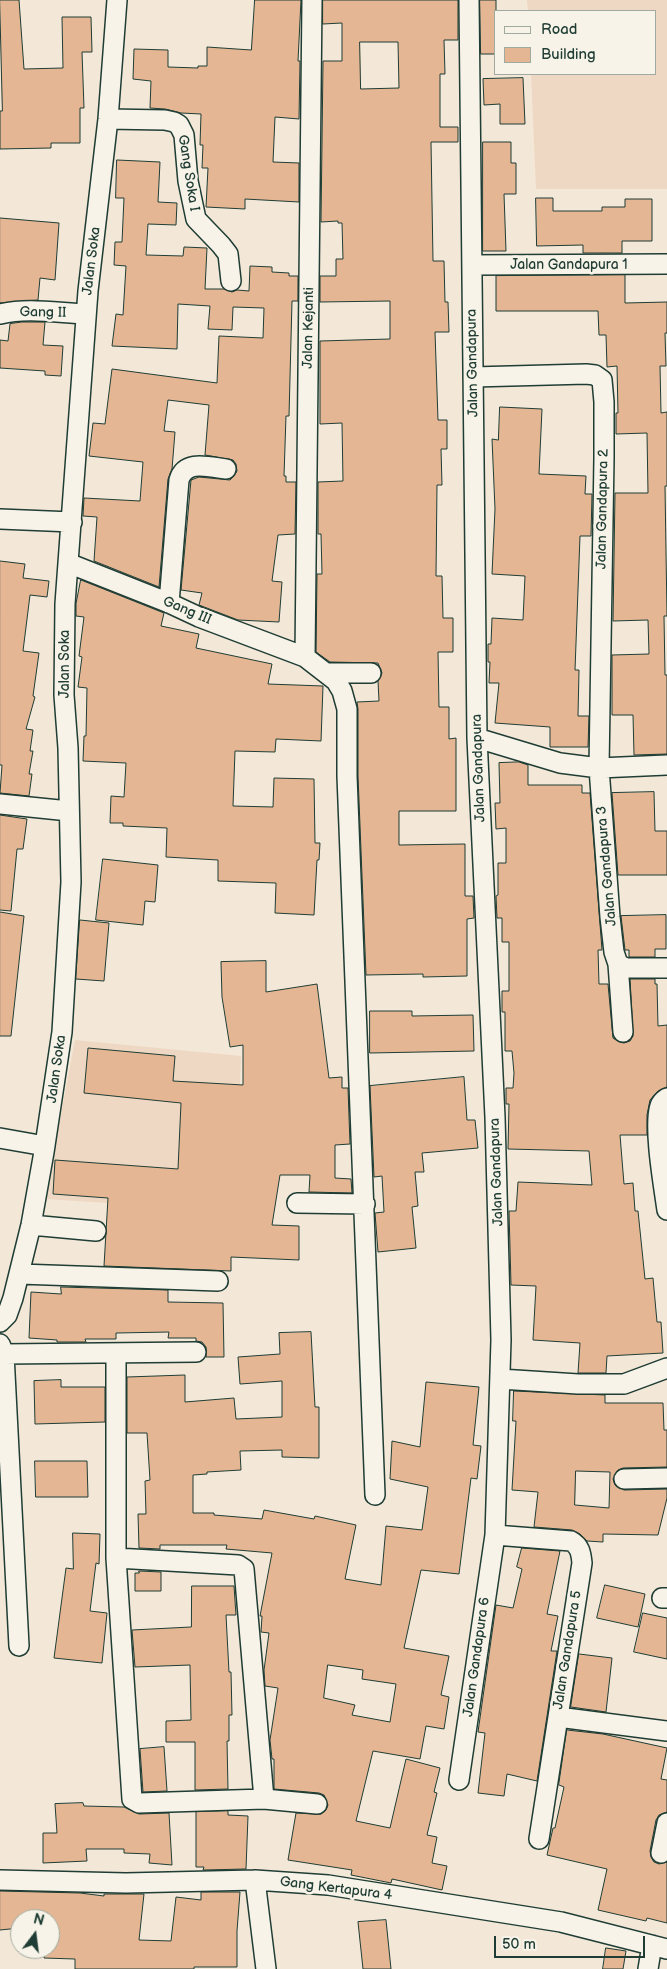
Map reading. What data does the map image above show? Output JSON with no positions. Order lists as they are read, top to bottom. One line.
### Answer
{"streets":{"street":["Gang Soka I","Jalan Soka","Jalan Gandapura 1","Gang II","Jalan Kejanti","Jalan Gandapura","Jalan Gandapura 2","Gang III","Jalan Gandapura 3","Jalan Gandapura 5","Jalan Gandapura 6","Gang Kertapura 4"]},"crossings":[["Gang Soka I","Jalan Soka"],["Jalan Soka","Gang II"],["Jalan Soka","Gang III"],["Jalan Gandapura 1","Jalan Gandapura"],["Jalan Kejanti","Gang III"],["Jalan Gandapura","Jalan Gandapura 2"],["Jalan Gandapura","Jalan Gandapura 5"],["Jalan Gandapura","Jalan Gandapura 6"],["Jalan Gandapura 2","Jalan Gandapura 3"],["Jalan Gandapura 5","Jalan Gandapura 6"]],"legend":["Road","Building"],"scale_bar":"50 m","north":"top"}
